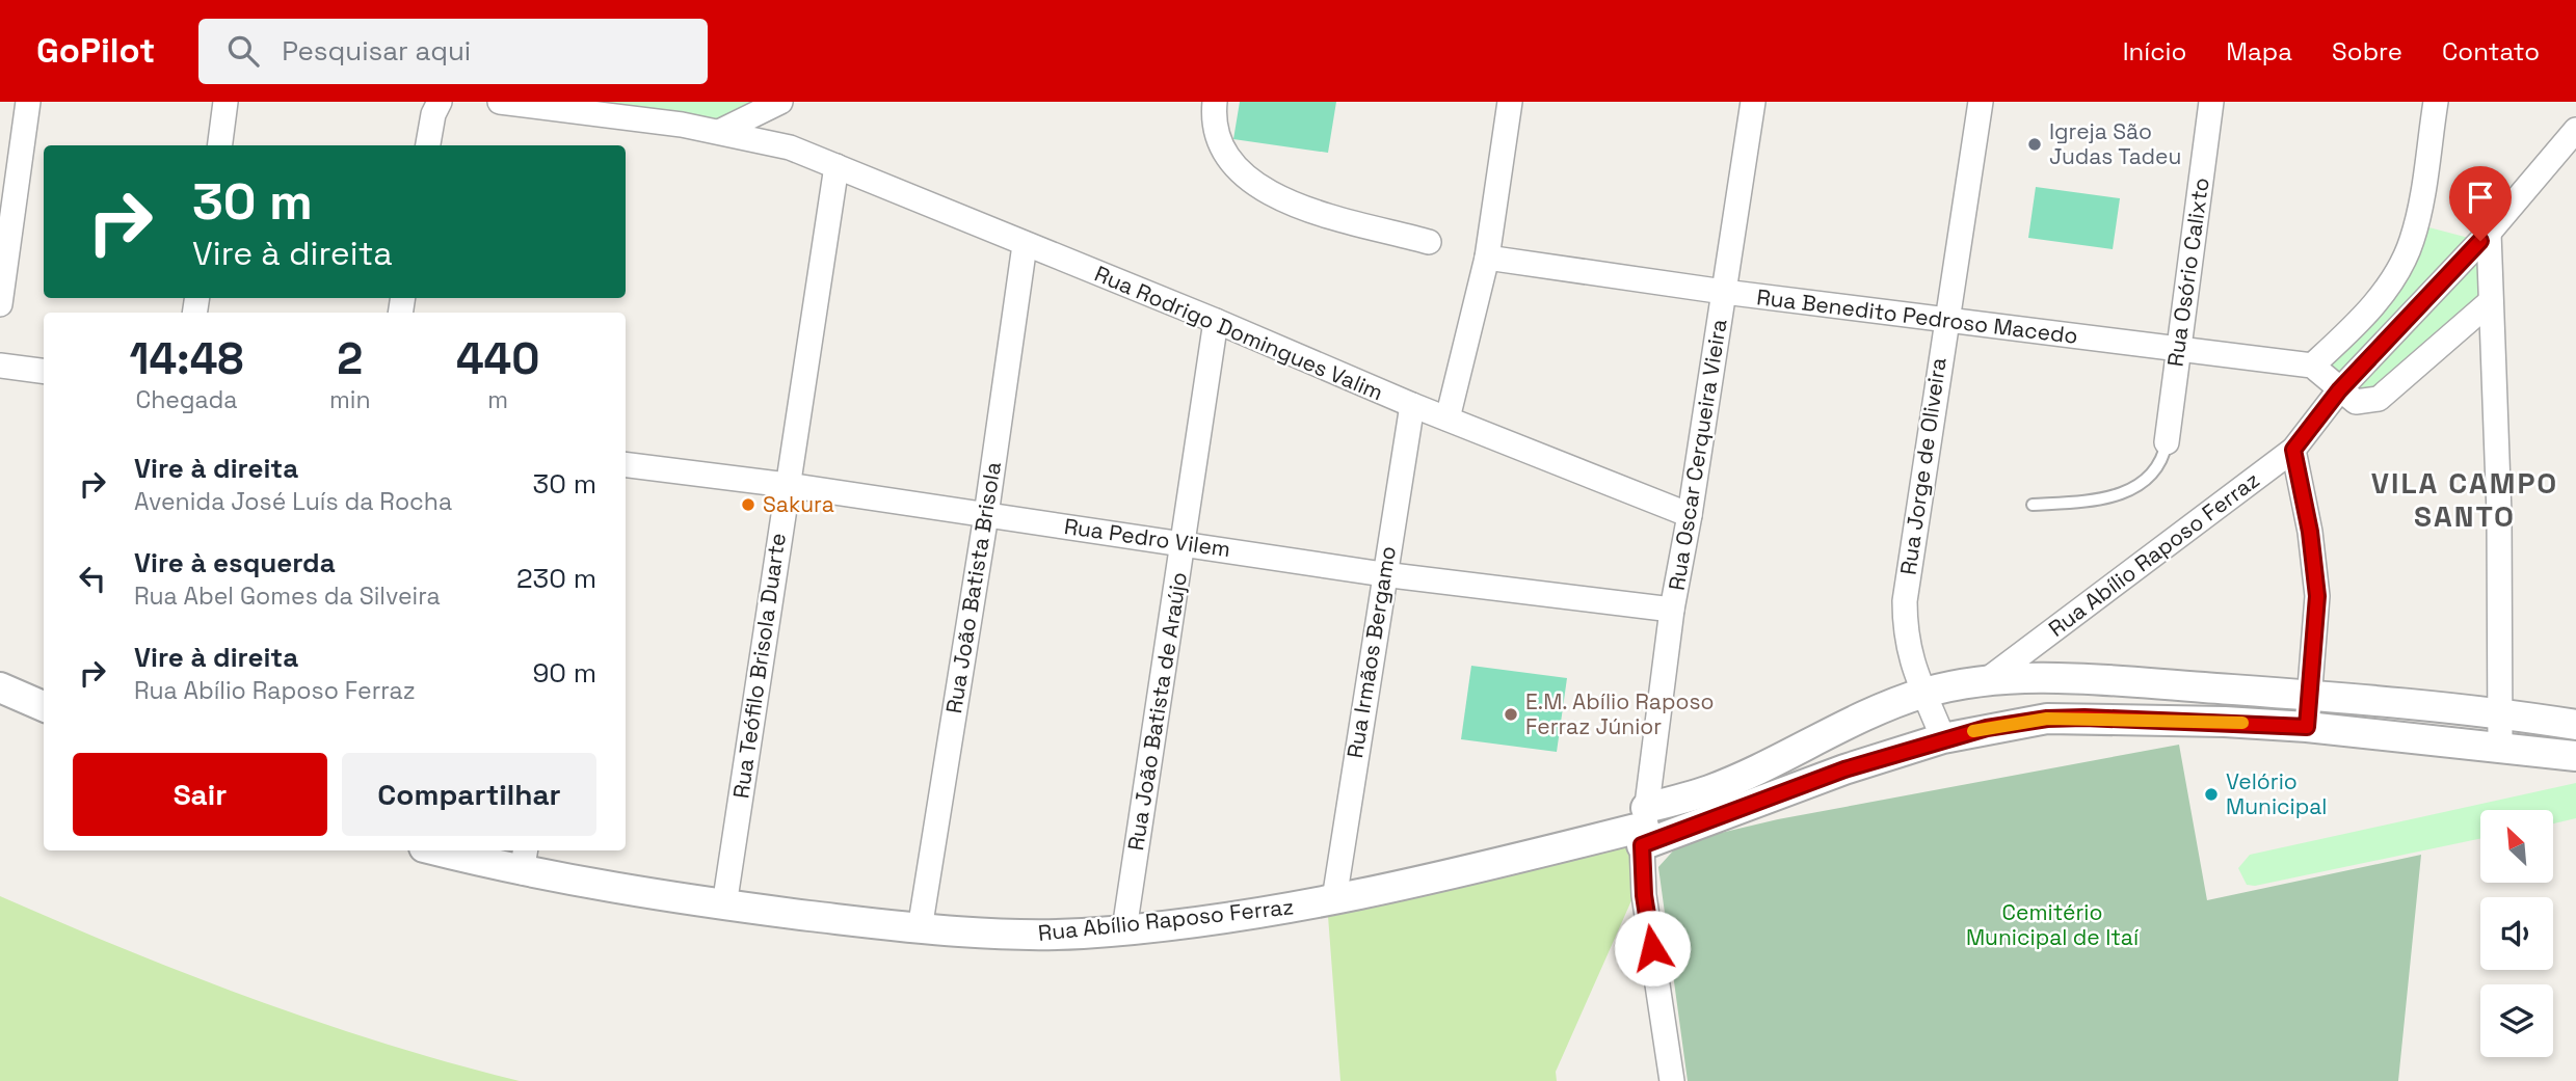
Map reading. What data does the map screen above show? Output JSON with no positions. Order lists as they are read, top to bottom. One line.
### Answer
{"streets":{"street":["Rua Osório Calixto","Rua Benedito Pedroso Macedo","Rua Rodrigo Domingues Valim","Rua Oscar Cerqueira Vieira","Rua Jorge de Oliveira","Rua Pedro Vilem","Rua Abílio Raposo Ferraz","Rua João Batista Brisola","Rua Irmãos Bergamo","Rua Teófilo Brisola Duarte","Rua João Batista de Araújo"]},"crossings":[["Rua Osório Calixto","Rua Benedito Pedroso Macedo"],["Rua Benedito Pedroso Macedo","Rua Oscar Cerqueira Vieira"],["Rua Benedito Pedroso Macedo","Rua Jorge de Oliveira"],["Rua Rodrigo Domingues Valim","Rua Oscar Cerqueira Vieira"],["Rua Rodrigo Domingues Valim","Rua João Batista Brisola"],["Rua Rodrigo Domingues Valim","Rua Irmãos Bergamo"],["Rua Rodrigo Domingues Valim","Rua Teófilo Brisola Duarte"],["Rua Rodrigo Domingues Valim","Rua João Batista de Araújo"],["Rua Oscar Cerqueira Vieira","Rua Pedro Vilem"],["Rua Oscar Cerqueira Vieira","Rua Abílio Raposo Ferraz"],["Rua Pedro Vilem","Rua João Batista Brisola"],["Rua Pedro Vilem","Rua Irmãos Bergamo"],["Rua Pedro Vilem","Rua Teófilo Brisola Duarte"],["Rua Pedro Vilem","Rua João Batista de Araújo"],["Rua Abílio Raposo Ferraz","Rua João Batista Brisola"],["Rua Abílio Raposo Ferraz","Rua Irmãos Bergamo"],["Rua Abílio Raposo Ferraz","Rua Teófilo Brisola Duarte"],["Rua Abílio Raposo Ferraz","Rua João Batista de Araújo"]],"districts":["VILA CAMPO SANTO"],"parks":["Cemitério Municipal de Itaí"],"places":["Igreja São Judas Tadeu","Sakura","E.M. Abílio Raposo Ferraz Júnior","Velório Municipal"],"north":"top left","page":{"header":"GoPilot","search":"Pesquisar aqui","nav":["Início","Mapa","Sobre","Contato"],"turn":["30 m","Vire à direita"],"eta":["14:48","Chegada","2","min","440","m"],"list":[{"name":"Vire à direita","note":"Avenida José Luís da Rocha","value":"30 m"},{"name":"Vire à esquerda","note":"Rua Abel Gomes da Silveira","value":"230 m"},{"name":"Vire à direita","note":"Rua Abílio Raposo Ferraz","value":"90 m"}],"buttons":["Sair","Compartilhar"]}}
